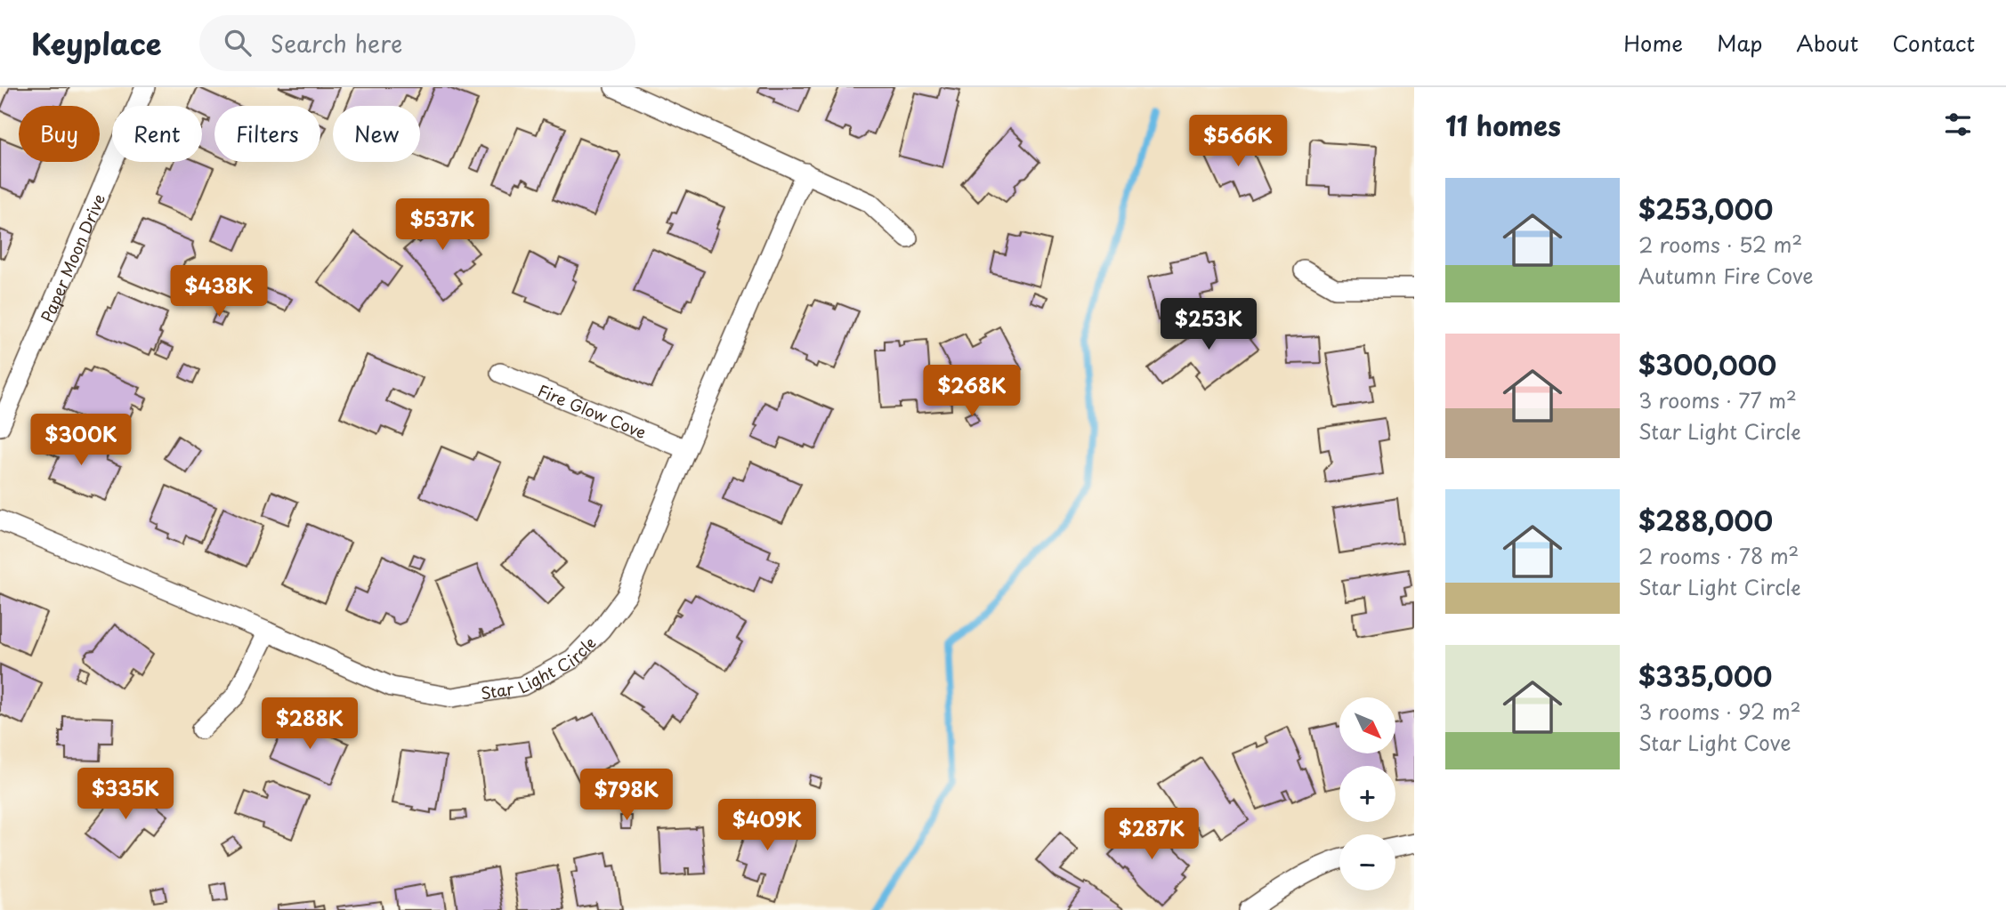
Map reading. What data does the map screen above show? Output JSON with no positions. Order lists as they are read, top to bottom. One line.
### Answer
{"streets":{"street":["Paper Moon Drive","Fire Glow Cove","Star Light Circle"]},"crossings":[["Fire Glow Cove","Star Light Circle"]],"north":"bottom right","page":{"header":"Keyplace","search":"Search here","nav":["Home","Map","About","Contact"],"heading":"11 homes","chip":["Buy","Rent","Filters","New"],"price":["$566K","$537K","$438K","$253K","$268K","$300K","$288K","$335K","$798K","$409K","$287K"],"list":[{"name":"$253,000","note":"2 rooms · 52 m² · Autumn Fire Cove"},{"name":"$300,000","note":"3 rooms · 77 m² · Star Light Circle"},{"name":"$288,000","note":"2 rooms · 78 m² · Star Light Circle"},{"name":"$335,000","note":"3 rooms · 92 m² · Star Light Cove"}],"map_buttons":["+","−"]}}
